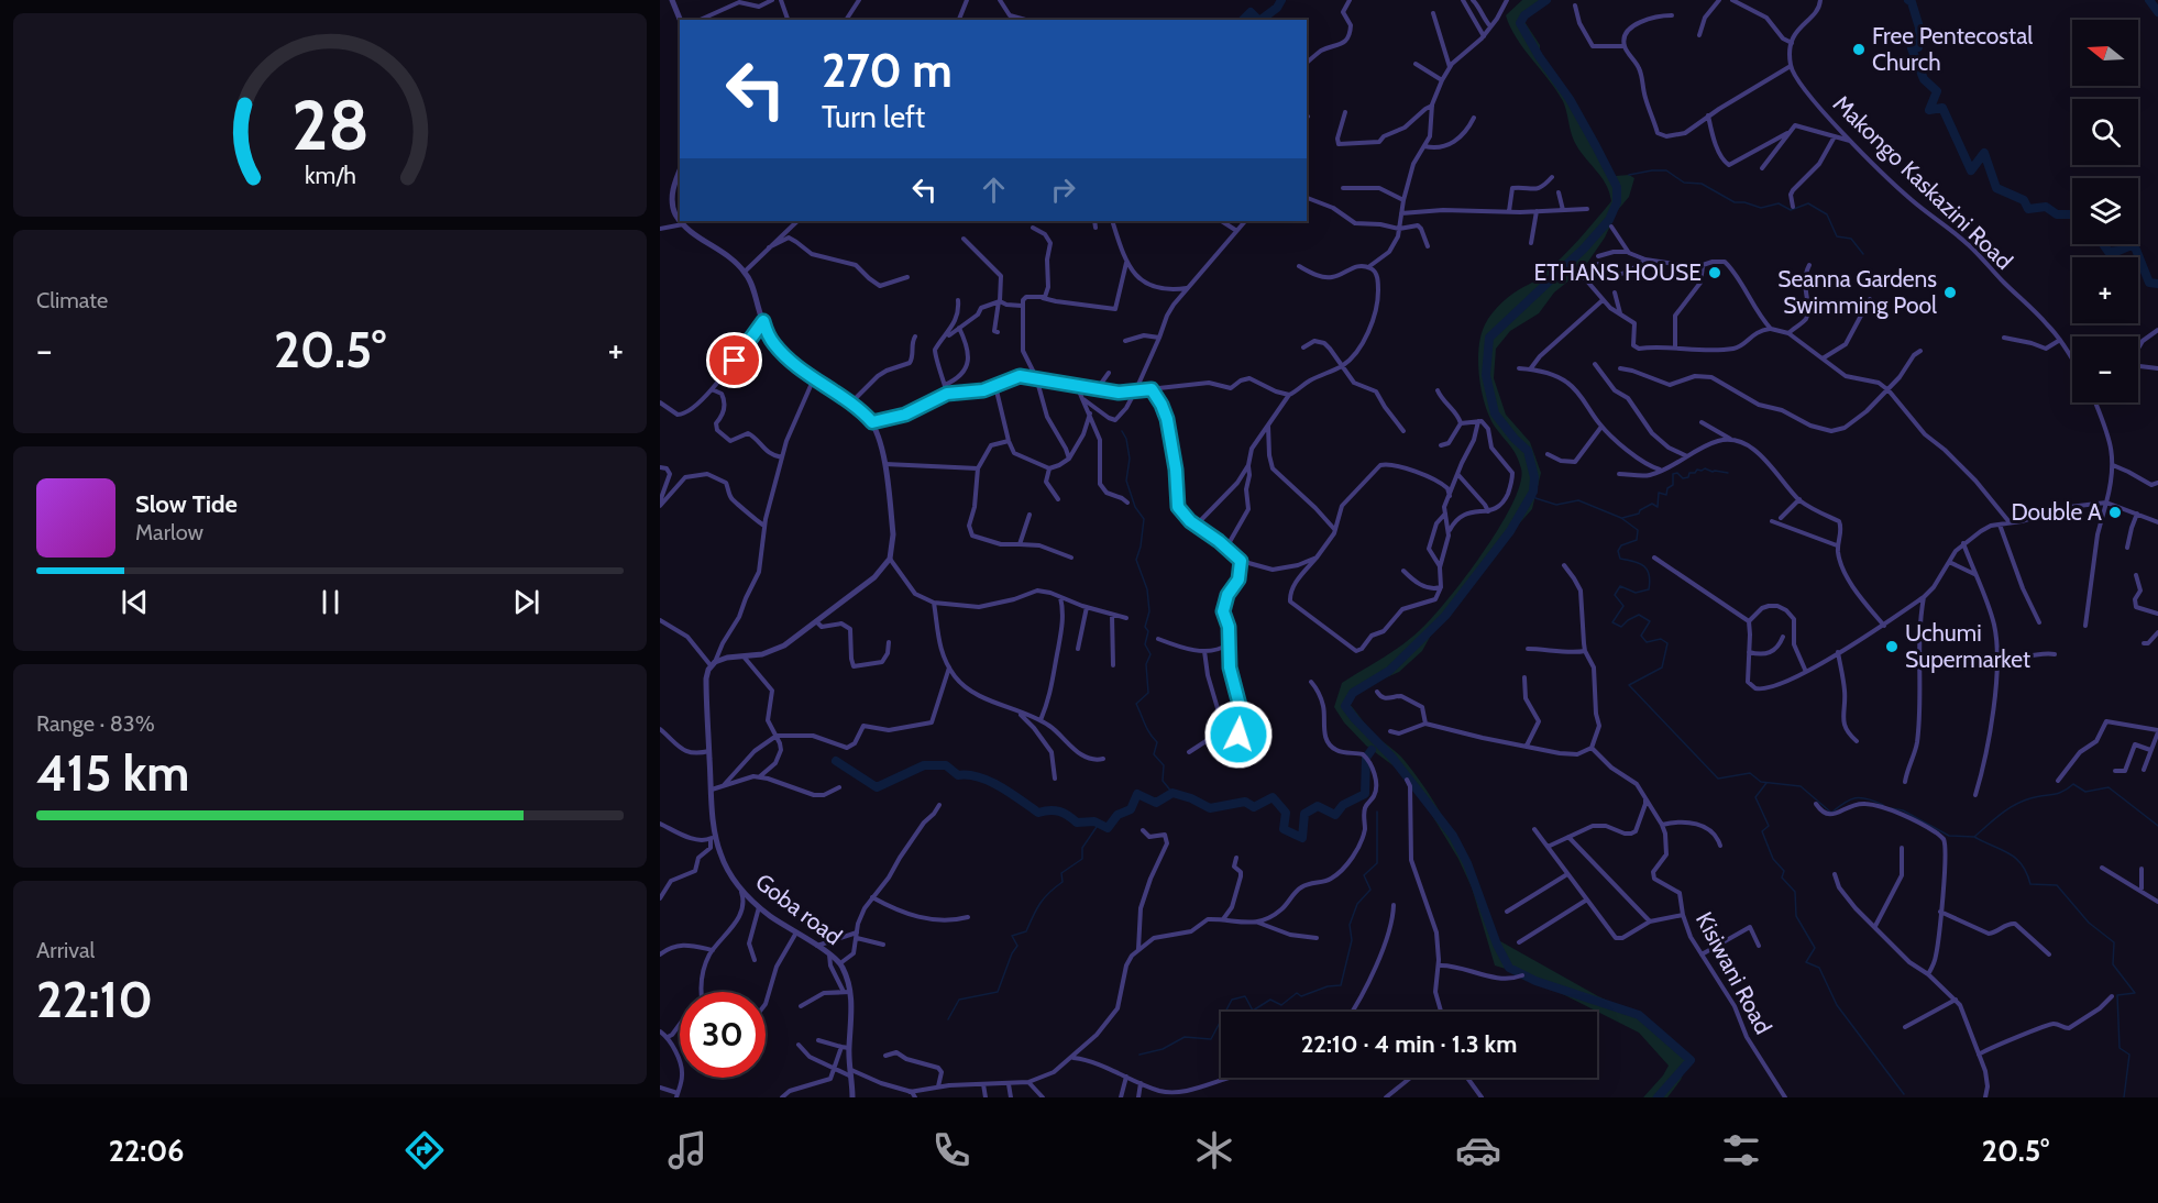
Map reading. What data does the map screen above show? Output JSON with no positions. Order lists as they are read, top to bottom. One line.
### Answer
{"streets":{"street":["Makongo Kaskazini Road","Goba road","Kisiwani Road"]},"places":["Free Pentecostal Church","ETHANS HOUSE","Seanna Gardens Swimming Pool","Double A","Uchumi Supermarket"],"north":"left","page":{"map_buttons":["+","−"],"turn":["270 m","Turn left"],"tile":["Climate",["Range · 83%","415 km"],["Arrival","22:10"]],"heat":["−","20.5°","+"],"song":["Slow Tide","Marlow"],"limit":"30","trip":"22:10 · 4 min · 1.3 km","tabs":["22:06","20.5°"],"gauge":["28","km/h"]}}
